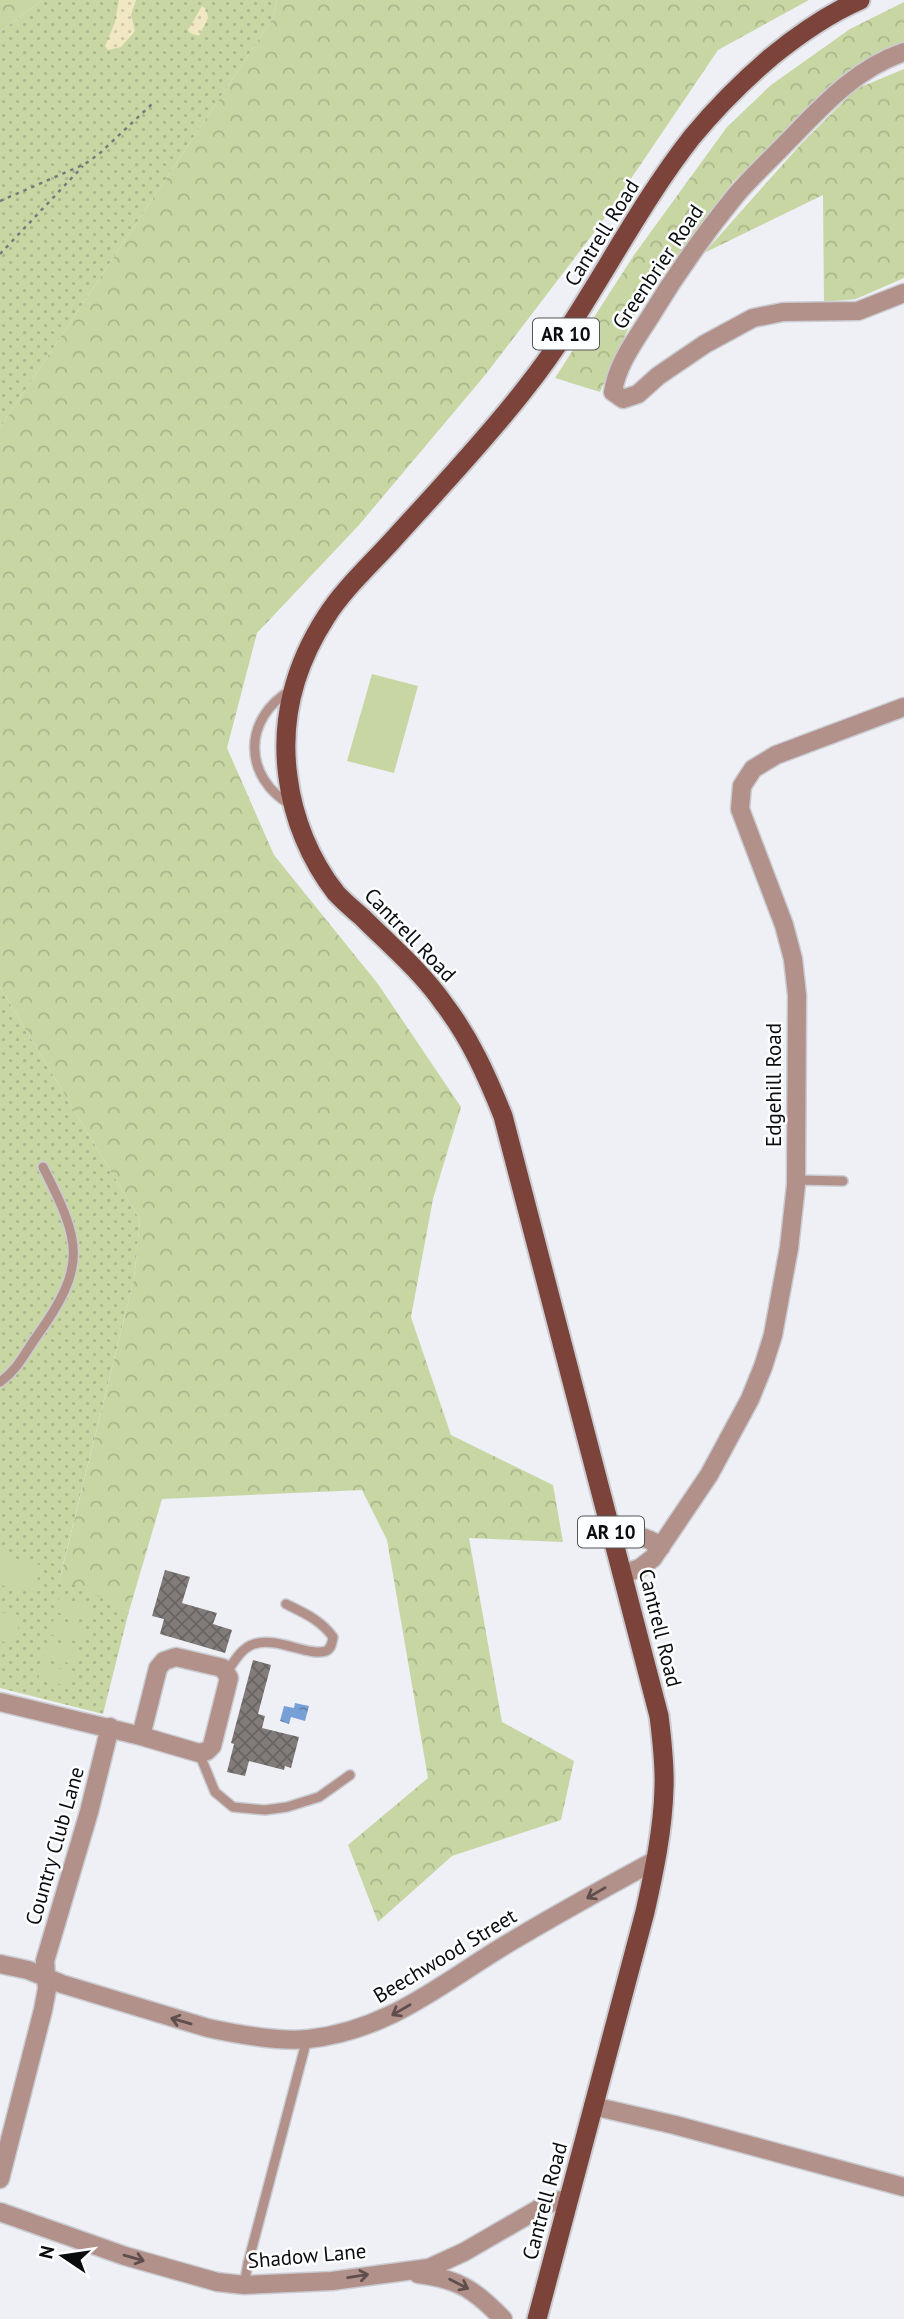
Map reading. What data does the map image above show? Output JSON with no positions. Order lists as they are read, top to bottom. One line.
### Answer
{"streets":{"main road":["Cantrell Road","AR 10"],"street":["Greenbrier Road","Edgehill Road","Country Club Lane","Beechwood Street","Shadow Lane"]},"crossings":[["Cantrell Road","Edgehill Road"],["Cantrell Road","Beechwood Street"],["Cantrell Road","Shadow Lane"],["Country Club Lane","Beechwood Street"]],"one_way":["Beechwood Street","Shadow Lane"],"north":"left"}
